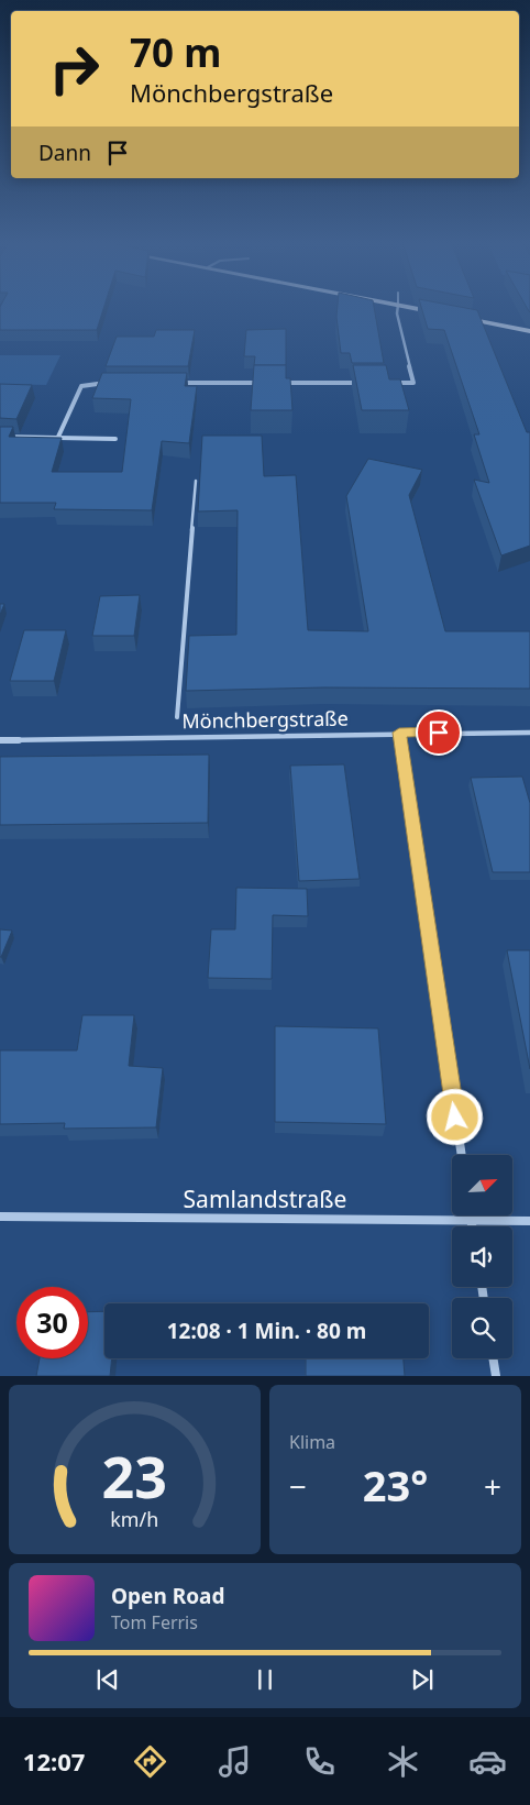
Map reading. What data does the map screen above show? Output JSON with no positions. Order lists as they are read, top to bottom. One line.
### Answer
{"streets":{"street":["Mönchbergstraße","Samlandstraße"]},"north":"top right","page":{"turn":["70 m","Mönchbergstraße"],"then":"Dann","limit":"30","trip":"12:08 · 1 Min. · 80 m","tile":"Klima","heat":["−","23°","+"],"song":["Open Road","Tom Ferris"],"tabs":"12:07","gauge":["23","km/h"]}}
